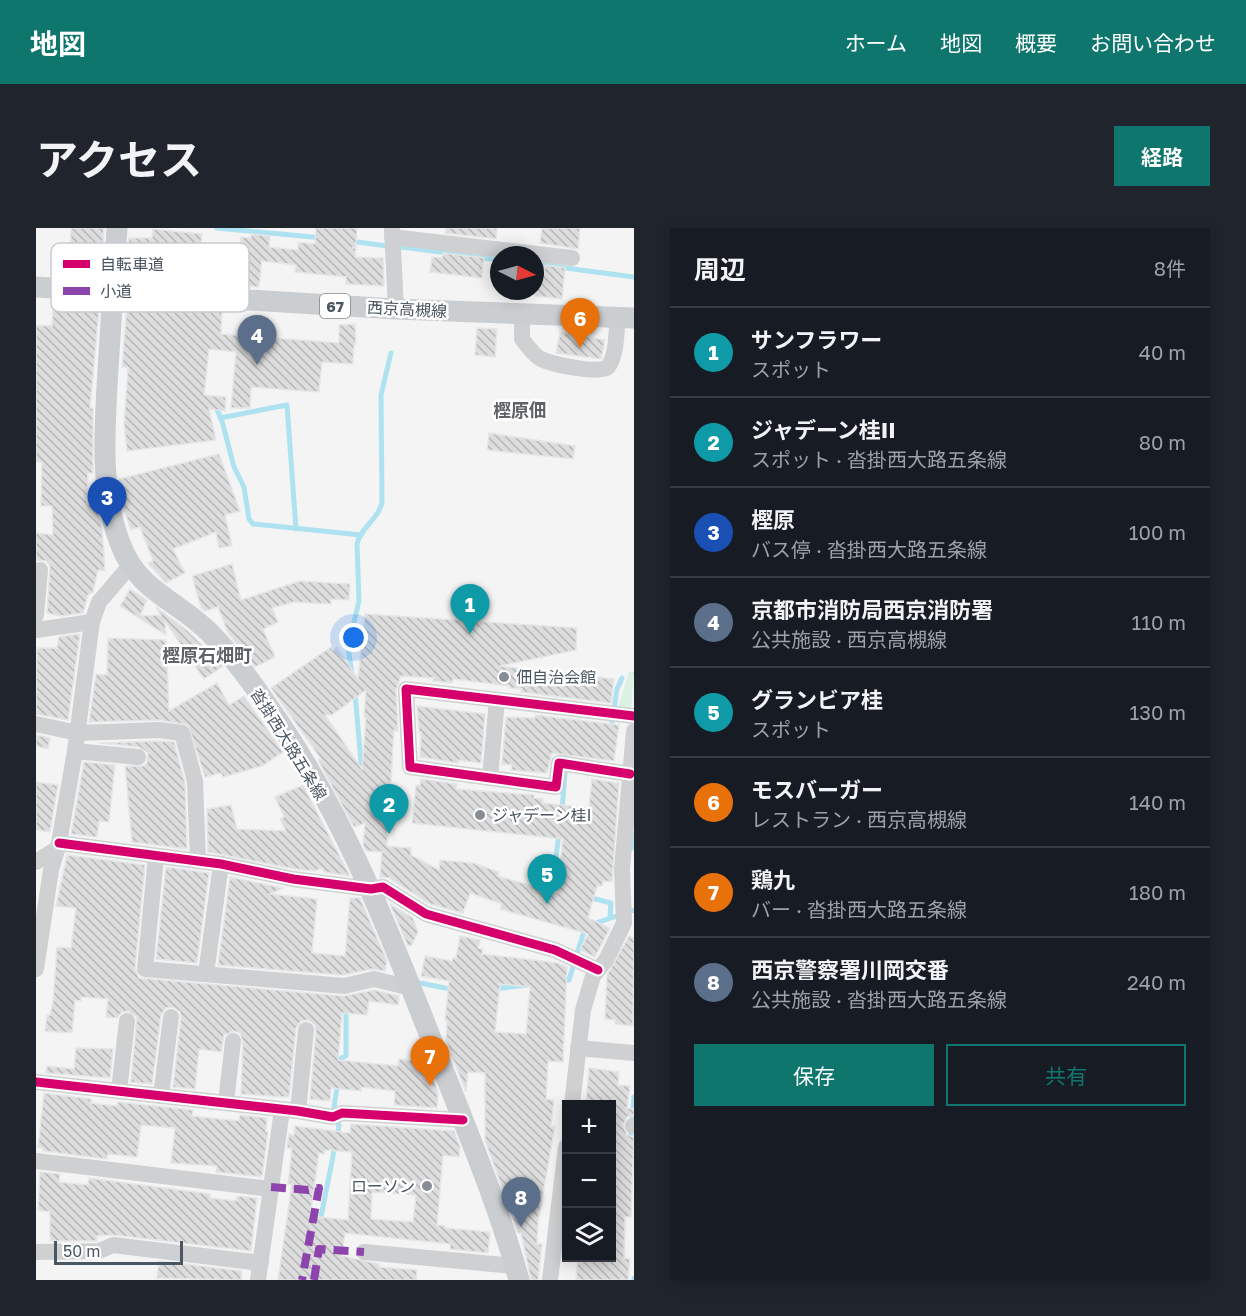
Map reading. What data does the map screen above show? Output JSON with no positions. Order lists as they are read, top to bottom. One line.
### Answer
{"streets":{"main road":["67","西京高槻線","沓掛西大路五条線"]},"districts":["樫原佃","樫原石畑町"],"places":["佃自治会館","ジャデーン桂I","ローソン"],"legend":["自転車道","小道"],"scale_bar":"50 m","north":"right","page":{"header":"地図","nav":["ホーム","地図","概要","お問い合わせ"],"title":"アクセス","buttons":["経路",["保存","共有"]],"heading":["周辺","8件"],"pins":["6","4","3","1","2","5","7","8"],"list":[{"mark":"1","name":"サンフラワー","note":"スポット","value":"40 m"},{"mark":"2","name":"ジャデーン桂II","note":"スポット · 沓掛西大路五条線","value":"80 m"},{"mark":"3","name":"樫原","note":"バス停 · 沓掛西大路五条線","value":"100 m"},{"mark":"4","name":"京都市消防局西京消防署","note":"公共施設 · 西京高槻線","value":"110 m"},{"mark":"5","name":"グランビア桂","note":"スポット","value":"130 m"},{"mark":"6","name":"モスバーガー","note":"レストラン · 西京高槻線","value":"140 m"},{"mark":"7","name":"鶏九","note":"バー · 沓掛西大路五条線","value":"180 m"},{"mark":"8","name":"西京警察署川岡交番","note":"公共施設 · 沓掛西大路五条線","value":"240 m"}],"map_buttons":["+","−"],"scale":"50 m"}}
